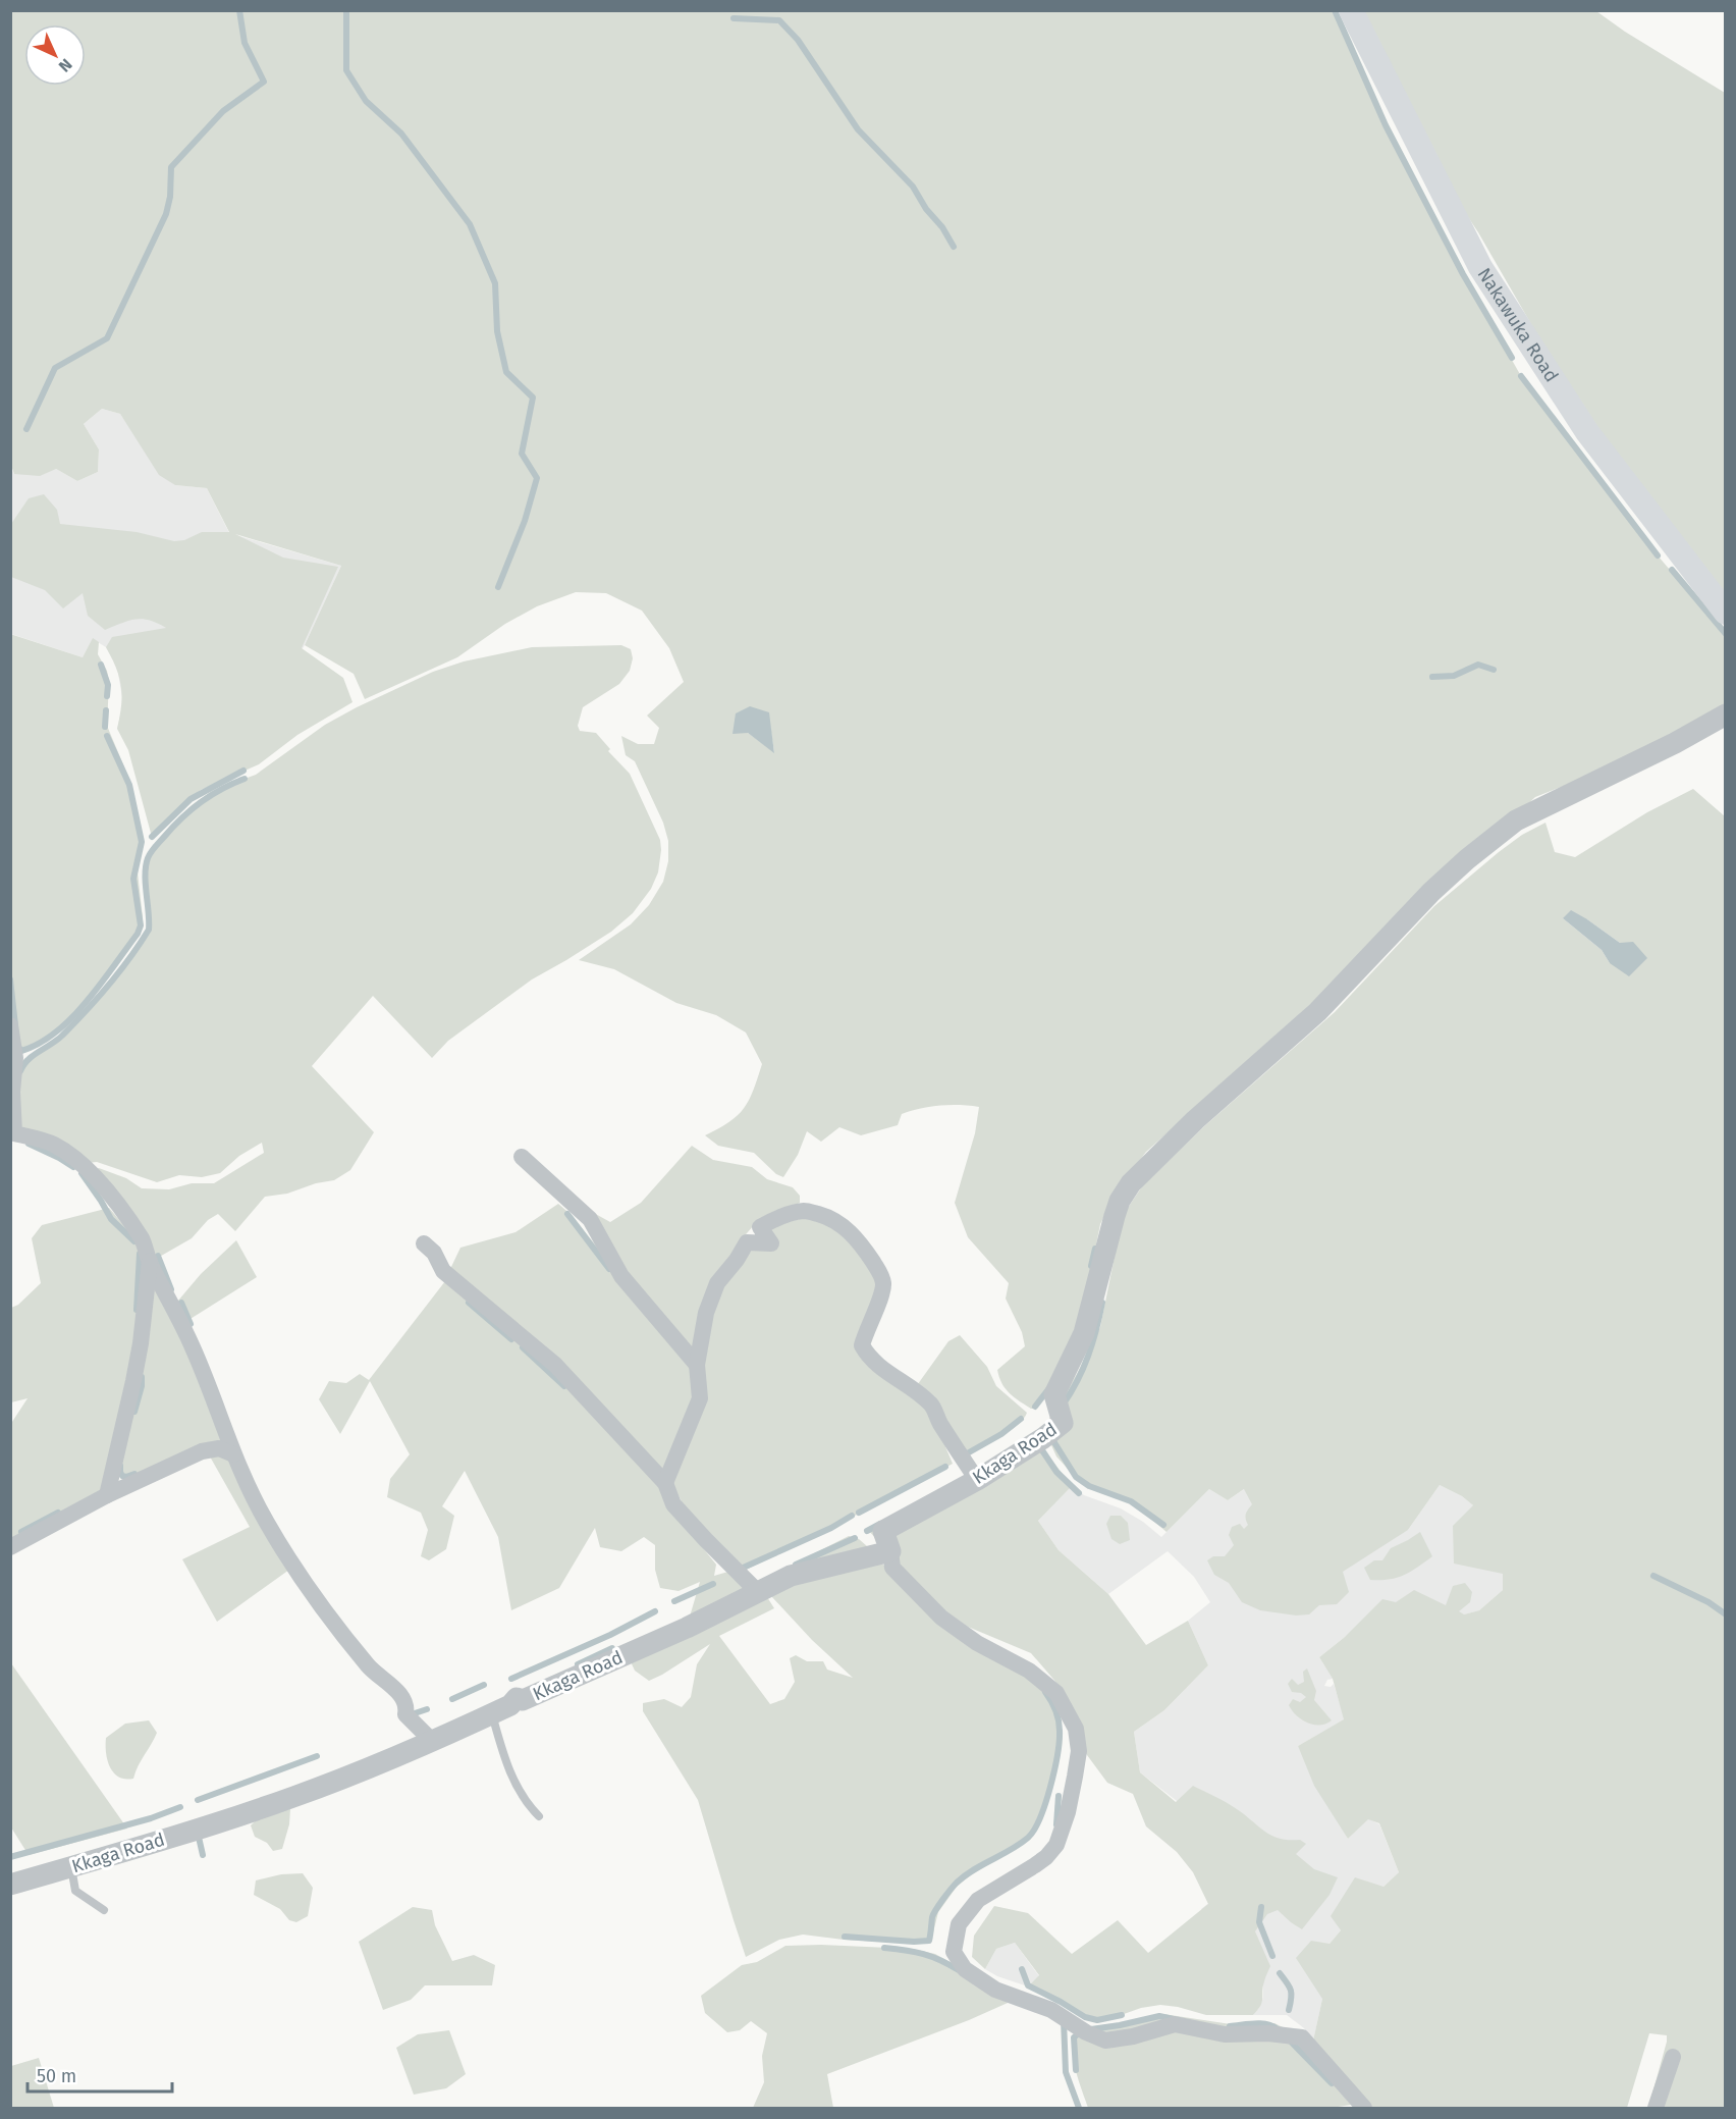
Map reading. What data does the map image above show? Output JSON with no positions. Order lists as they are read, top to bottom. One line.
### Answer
{"streets":{"main road":["Nakawuka Road"],"street":["Kkaga Road"]},"scale_bar":"50 m","north":"bottom right"}
